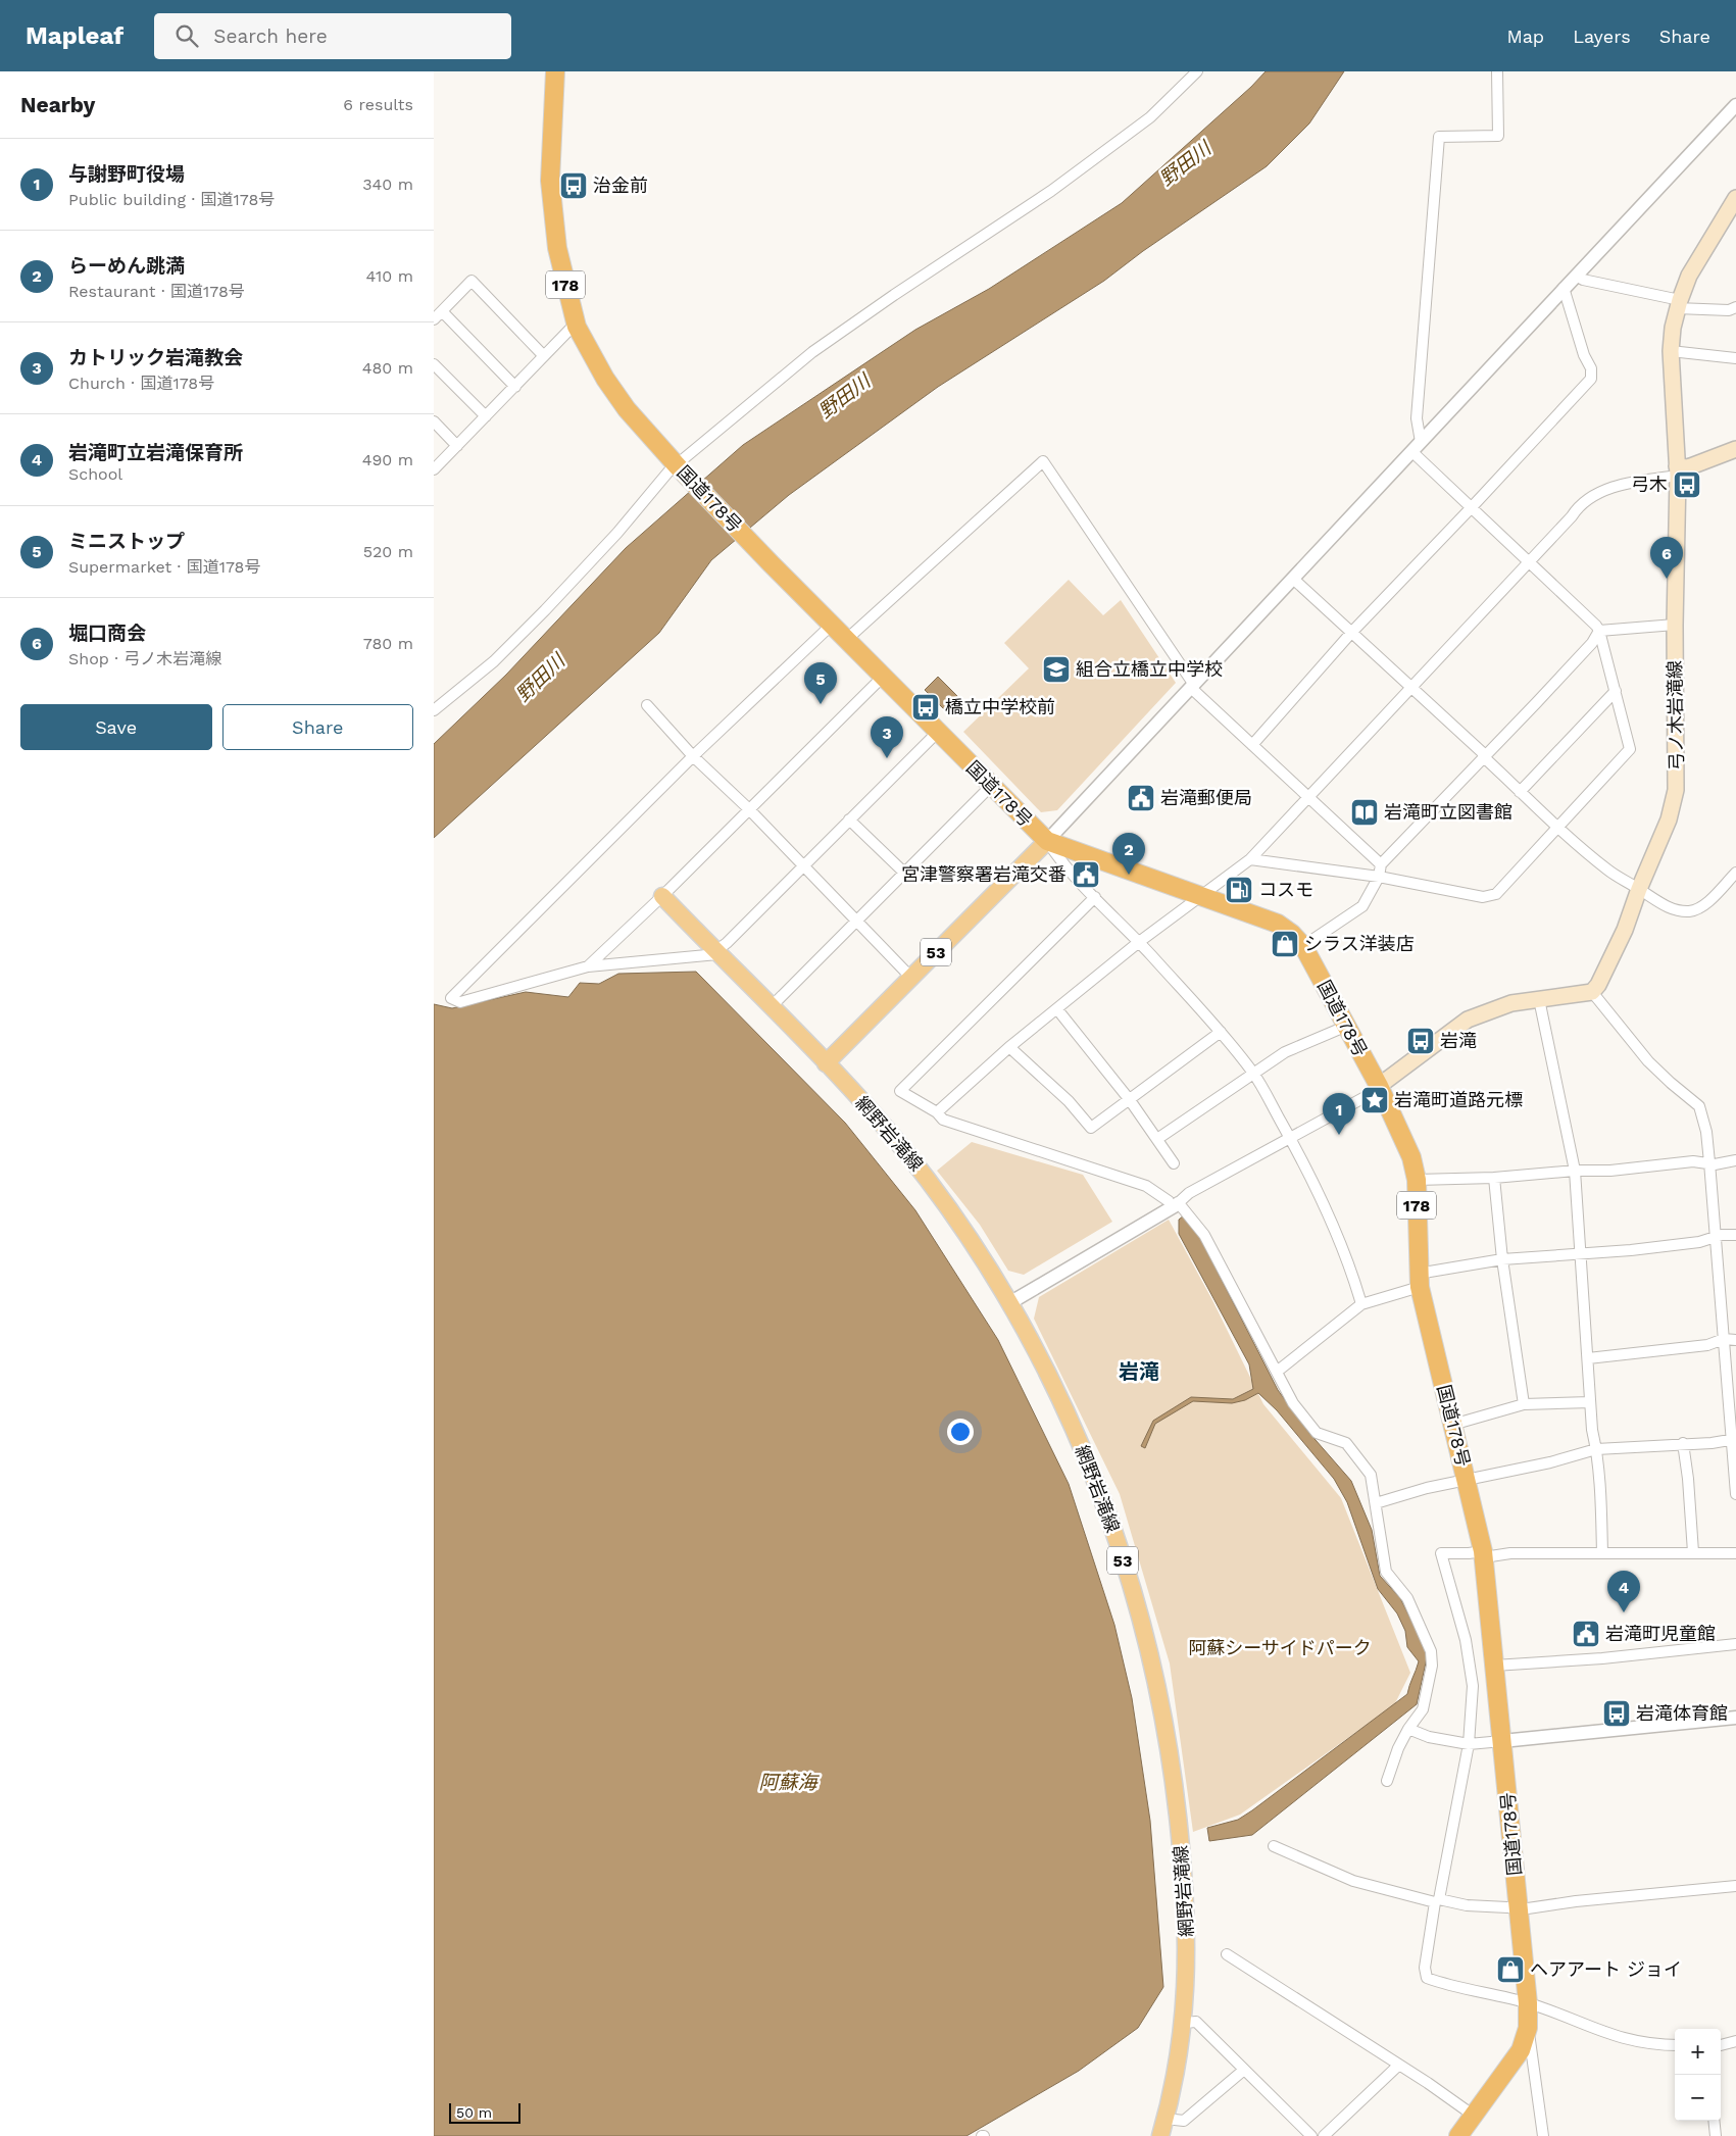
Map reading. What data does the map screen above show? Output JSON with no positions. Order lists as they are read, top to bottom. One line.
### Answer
{"streets":{"highway":["178","国道178号"],"main road":["弓ノ木岩滝線","53","網野岩滝線"]},"crossings":[["国道178号","53"],["53","網野岩滝線"]],"districts":["岩滝"],"water":["野田川","阿蘇海"],"parks":["阿蘇シーサイドパーク"],"places":{"bus stop":["治金前","弓木","橋立中学校前","岩滝","岩滝体育館"],"school or university":["組合立橋立中学校"],"public building":["岩滝郵便局","宮津警察署岩滝交番","岩滝町児童館"],"library":["岩滝町立図書館"],"fuel station":["コスモ"],"shop":["シラス洋装店","ヘアアート ジョイ"],"place":["岩滝町道路元標"]},"scale_bar":"50 m","page":{"header":"Mapleaf","search":"Search here","nav":["Map","Layers","Share"],"heading":["Nearby","6 results"],"list":[{"mark":"1","name":"与謝野町役場","note":"Public building · 国道178号","value":"340 m"},{"mark":"2","name":"らーめん跳満","note":"Restaurant · 国道178号","value":"410 m"},{"mark":"3","name":"カトリック岩滝教会","note":"Church · 国道178号","value":"480 m"},{"mark":"4","name":"岩滝町立岩滝保育所","note":"School","value":"490 m"},{"mark":"5","name":"ミニストップ","note":"Supermarket · 国道178号","value":"520 m"},{"mark":"6","name":"堀口商会","note":"Shop · 弓ノ木岩滝線","value":"780 m"}],"pins":["6","5","3","2","1","4"],"buttons":["Save","Share"],"map_buttons":["+","−"],"scale":"50 m"}}
